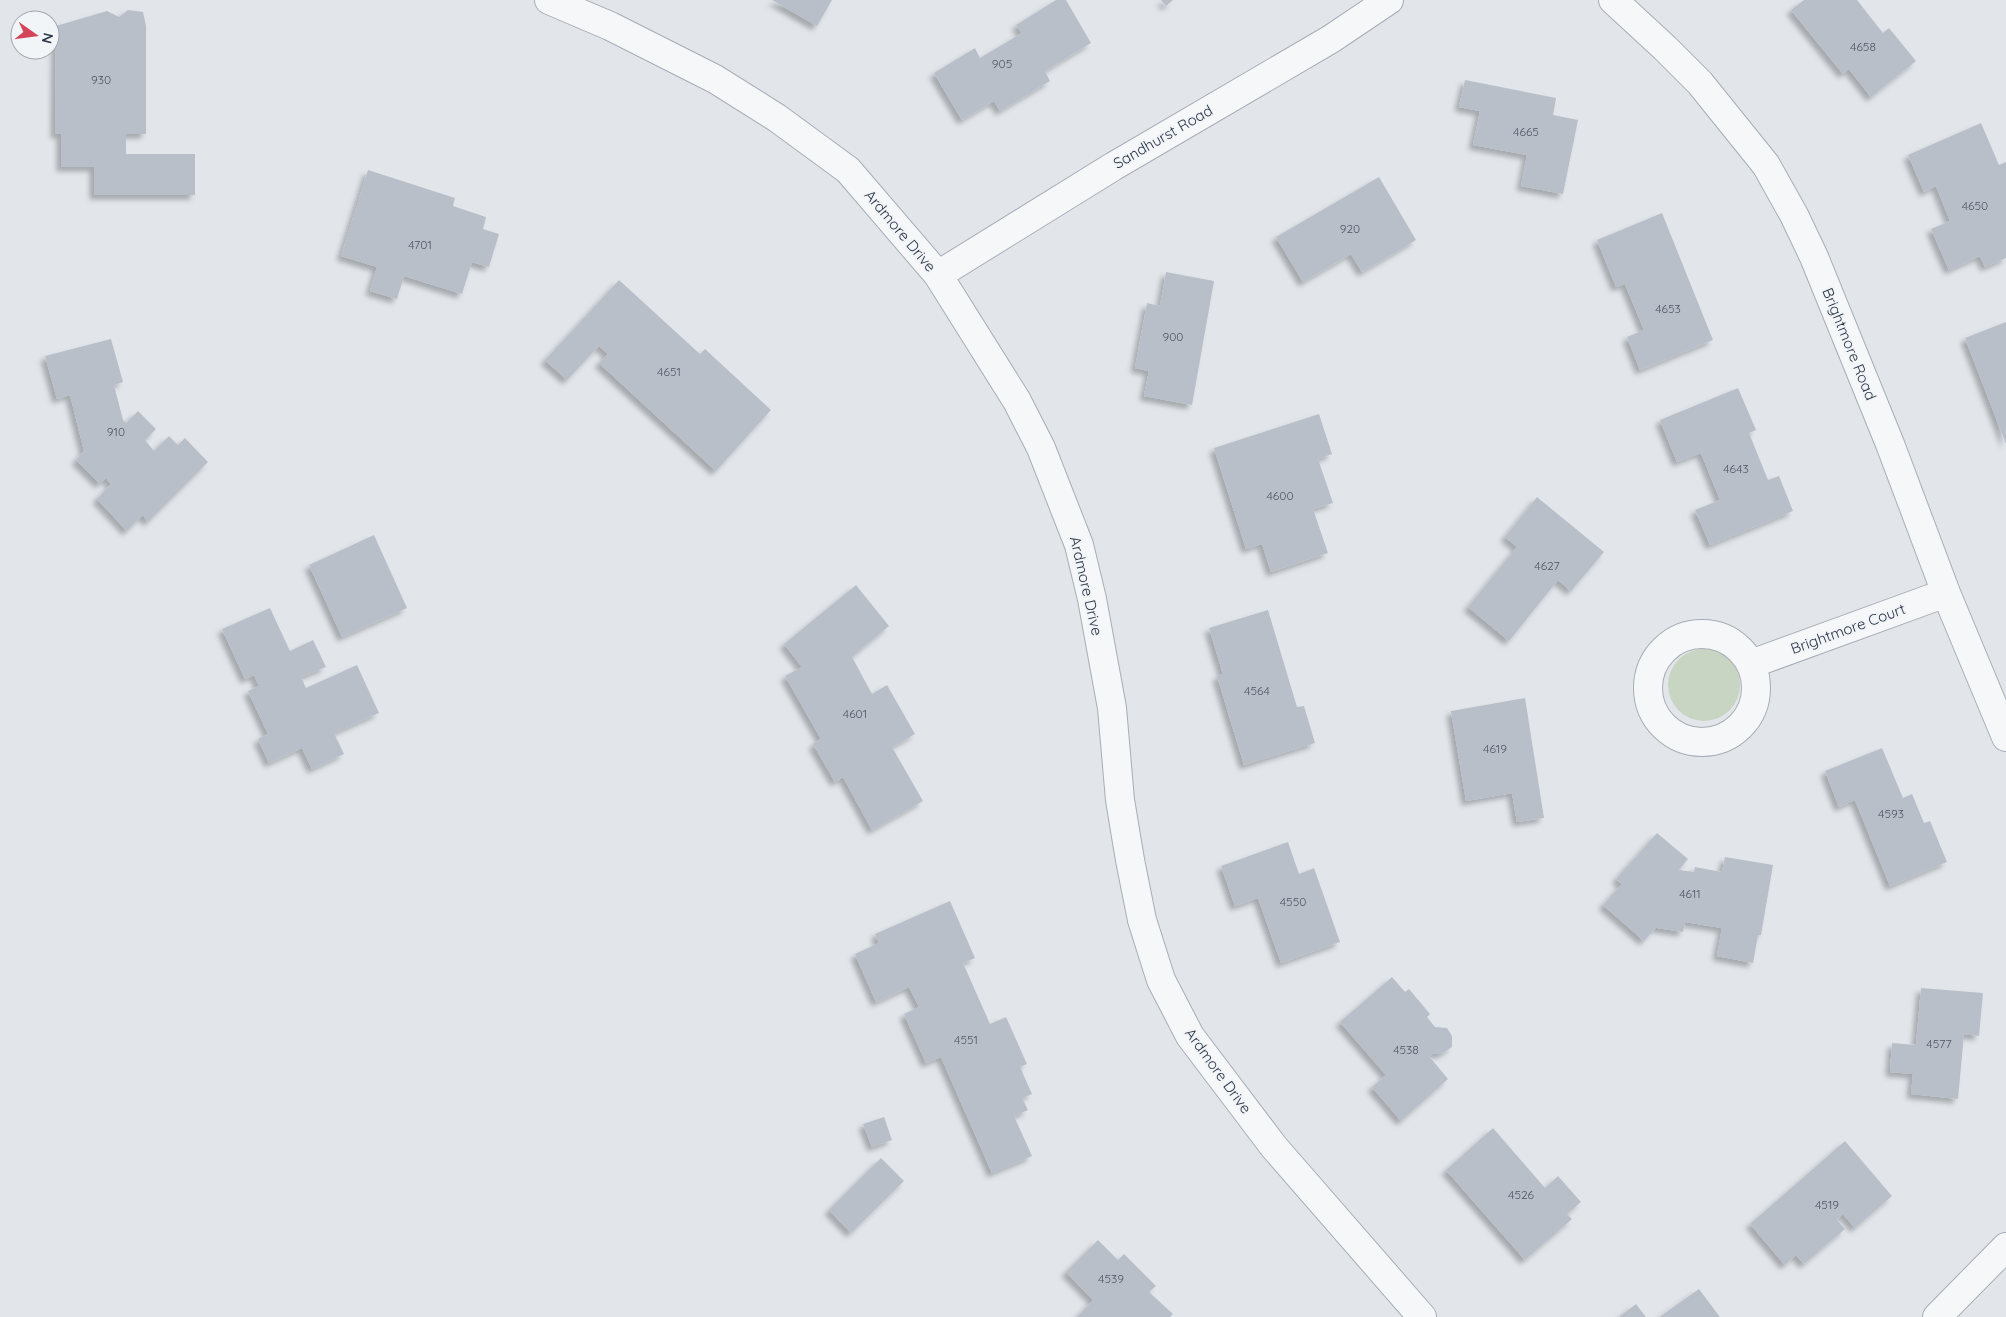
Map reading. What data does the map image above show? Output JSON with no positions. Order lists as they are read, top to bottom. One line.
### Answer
{"streets":{"street":["Sandhurst Road","Ardmore Drive","Brightmore Road","Brightmore Court"]},"crossings":[["Sandhurst Road","Ardmore Drive"],["Brightmore Road","Brightmore Court"]],"house_numbers":["4658","905","930","4665","4650","920","4701","4653","900","4651","910","4643","4600","4627","4564","4601","4619","4593","4611","4550","4551","4577","4538","4526","4519","4539"],"north":"right"}
